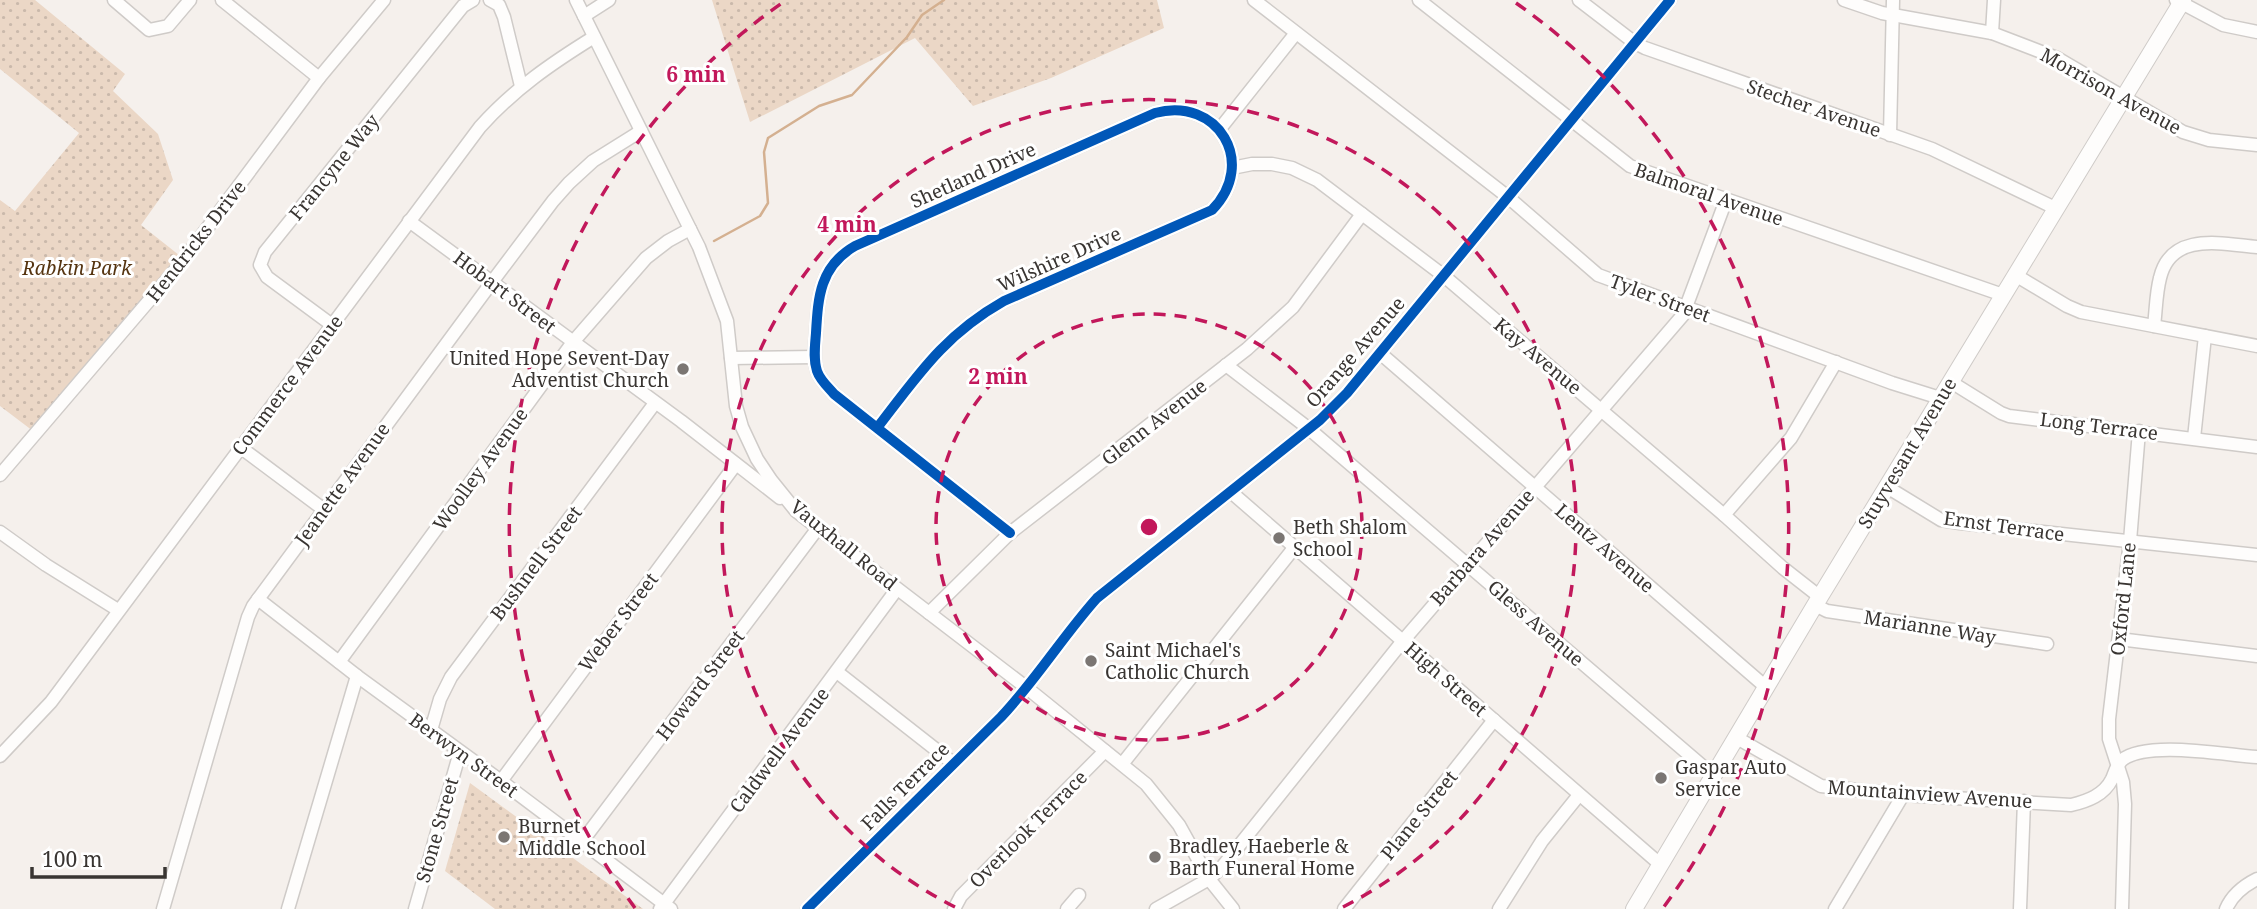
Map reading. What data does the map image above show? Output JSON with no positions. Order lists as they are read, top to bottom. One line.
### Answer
{"streets":{"main road":["Stuyvesant Avenue"],"street":["Morrison Avenue","Stecher Avenue","Francyne Way","Shetland Drive","Balmoral Avenue","Hendricks Drive","Wilshire Drive","Hobart Street","Tyler Street","Orange Avenue","Kay Avenue","Commerce Avenue","Glenn Avenue","Long Terrace","Woolley Avenue","Jeanette Avenue","Ernst Terrace","Vauxhall Road","Barbara Avenue","Lentz Avenue","Bushnell Street","Oxford Lane","Weber Street","Gless Avenue","Marianne Way","High Street","Howard Street","Caldwell Avenue","Berwyn Street","Falls Terrace","Mountainview Avenue","Plane Street","Overlook Terrace","Stone Street"]},"crossings":[["Morrison Avenue","Stuyvesant Avenue"],["Stecher Avenue","Orange Avenue"],["Stecher Avenue","Stuyvesant Avenue"],["Francyne Way","Commerce Avenue"],["Balmoral Avenue","Orange Avenue"],["Balmoral Avenue","Stuyvesant Avenue"],["Balmoral Avenue","Barbara Avenue"],["Wilshire Drive","Kay Avenue"],["Hobart Street","Commerce Avenue"],["Hobart Street","Woolley Avenue"],["Hobart Street","Jeanette Avenue"],["Hobart Street","Vauxhall Road"],["Hobart Street","Bushnell Street"],["Hobart Street","Weber Street"],["Tyler Street","Orange Avenue"],["Tyler Street","Stuyvesant Avenue"],["Tyler Street","Barbara Avenue"],["Orange Avenue","Kay Avenue"],["Orange Avenue","Vauxhall Road"],["Orange Avenue","Lentz Avenue"],["Orange Avenue","Gless Avenue"],["Orange Avenue","High Street"],["Orange Avenue","Falls Terrace"],["Kay Avenue","Glenn Avenue"],["Kay Avenue","Stuyvesant Avenue"],["Kay Avenue","Barbara Avenue"],["Kay Avenue","Marianne Way"],["Commerce Avenue","Vauxhall Road"],["Glenn Avenue","Vauxhall Road"],["Glenn Avenue","Gless Avenue"],["Long Terrace","Stuyvesant Avenue"],["Long Terrace","Oxford Lane"],["Stuyvesant Avenue","Ernst Terrace"],["Stuyvesant Avenue","Lentz Avenue"],["Stuyvesant Avenue","Gless Avenue"],["Stuyvesant Avenue","Marianne Way"],["Stuyvesant Avenue","High Street"],["Stuyvesant Avenue","Mountainview Avenue"],["Woolley Avenue","Vauxhall Road"],["Woolley Avenue","Berwyn Street"],["Jeanette Avenue","Vauxhall Road"],["Jeanette Avenue","Berwyn Street"],["Ernst Terrace","Oxford Lane"],["Vauxhall Road","Barbara Avenue"],["Vauxhall Road","Howard Street"],["Vauxhall Road","Caldwell Avenue"],["Vauxhall Road","Falls Terrace"],["Vauxhall Road","Overlook Terrace"],["Barbara Avenue","Lentz Avenue"],["Barbara Avenue","Gless Avenue"],["Barbara Avenue","High Street"],["Bushnell Street","Berwyn Street"],["Oxford Lane","Mountainview Avenue"],["Weber Street","Berwyn Street"],["High Street","Plane Street"],["Howard Street","Berwyn Street"],["Caldwell Avenue","Berwyn Street"],["Berwyn Street","Stone Street"]],"parks":["Rabkin Park"],"places":["United Hope Sevent-Day Adventist Church","Beth Shalom School","Saint Michael's Catholic Church","Gaspar Auto Service","Burnet Middle School","Bradley, Haeberle & Barth Funeral Home"],"scale_bar":"100 m","rings":["6 min","4 min","2 min"]}
